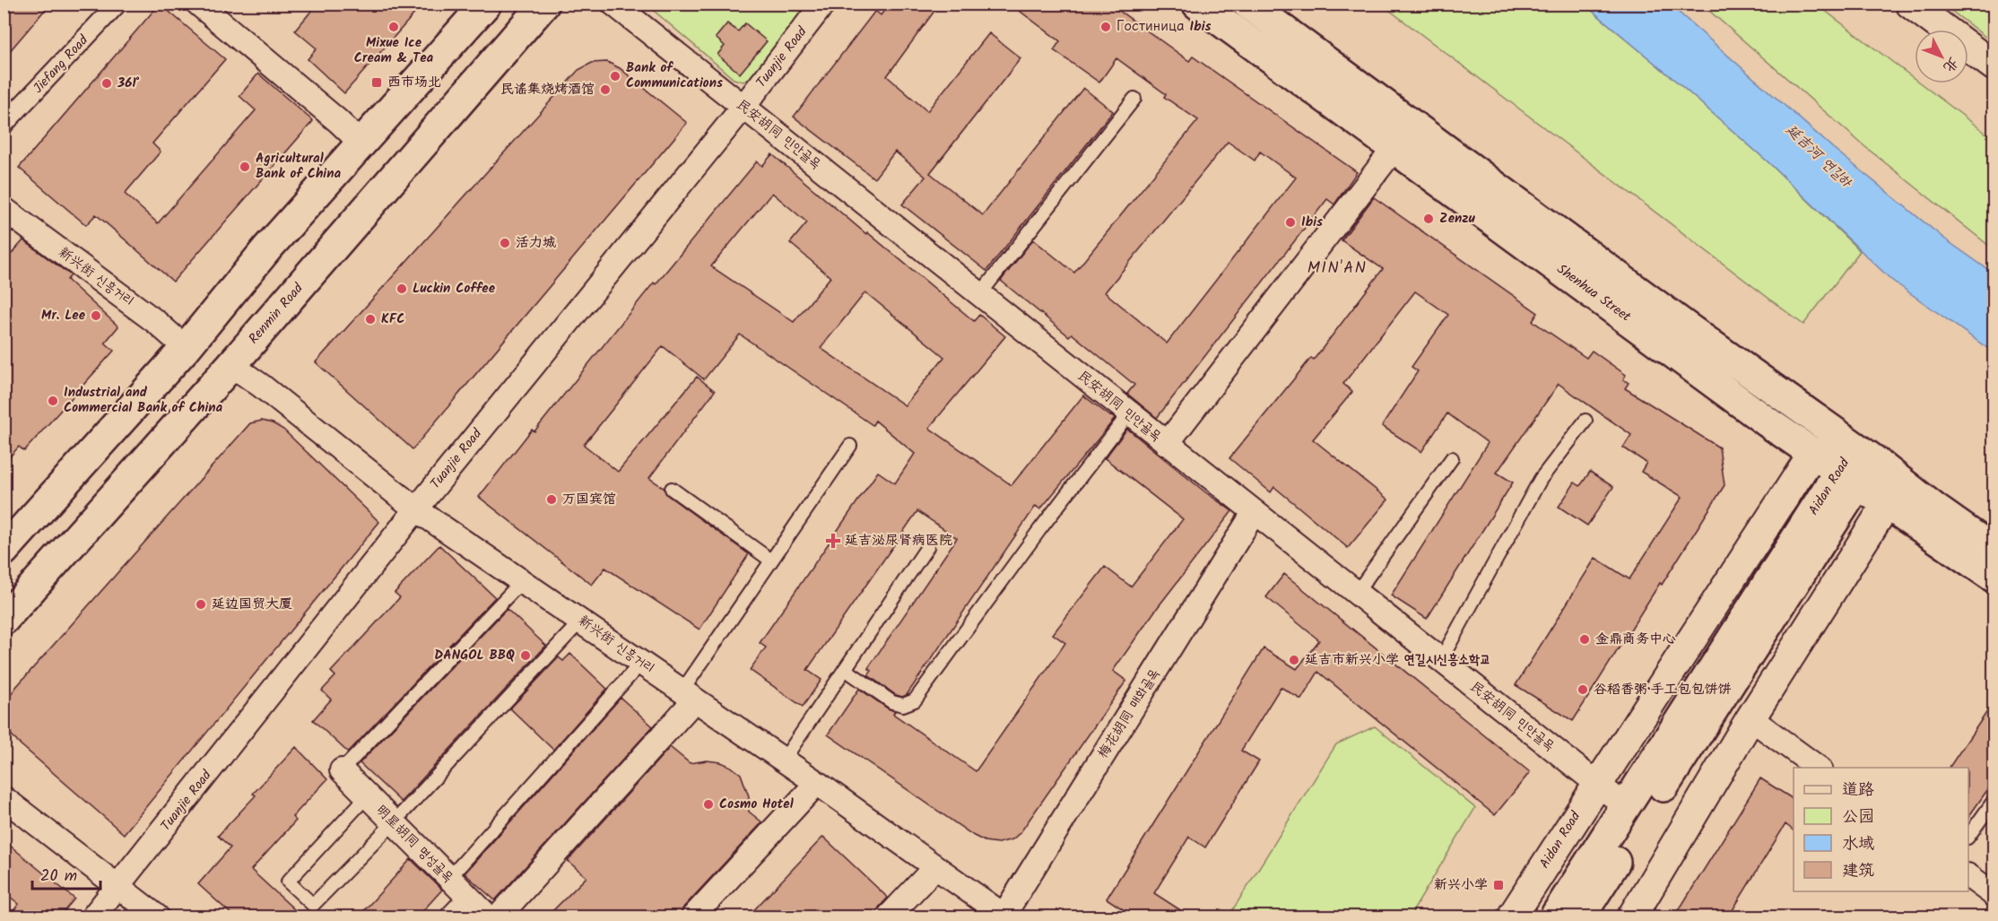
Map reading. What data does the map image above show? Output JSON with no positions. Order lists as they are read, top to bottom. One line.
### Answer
{"streets":{"main road":["Shenhua Street","Renmin Road","Aidan Road"],"street":["Tuanjie Road","Jiefang Road","民安胡同 민안골목","新兴街 신흥거리","梅花胡同 매화골목","明星胡同 명성골목"]},"crossings":[["Tuanjie Road","民安胡同 민안골목"],["Tuanjie Road","新兴街 신흥거리"],["民安胡同 민안골목","Aidan Road"],["民安胡同 민안골목","梅花胡同 매화골목"],["新兴街 신흥거리","Renmin Road"],["新兴街 신흥거리","梅花胡同 매화골목"],["Shenhua Street","Aidan Road"]],"districts":["MIN'AN"],"water":["延吉河 연길하"],"places":{"other":["Mixue Ice Cream & Tea","Гостиница Ibis","Bank of Communications","361˚","民谣集烧烤酒馆","Agricultural Bank of China","Zenzu","Ibis","活力城","Luckin Coffee","Mr. Lee","KFC","Industrial and Commercial Bank of China","万国宾馆","延边国贸大厦","金鼎商务中心","DANGOL BBQ","延吉市新兴小学 연길시신흥소학교","谷稻香粥·手工包包饼饼","Cosmo Hotel"],"transit":["西市场北","新兴小学"],"health":["延吉泌尿肾病医院"]},"legend":["道路","公园","水域","建筑"],"scale_bar":"20 m","north":"bottom right"}
